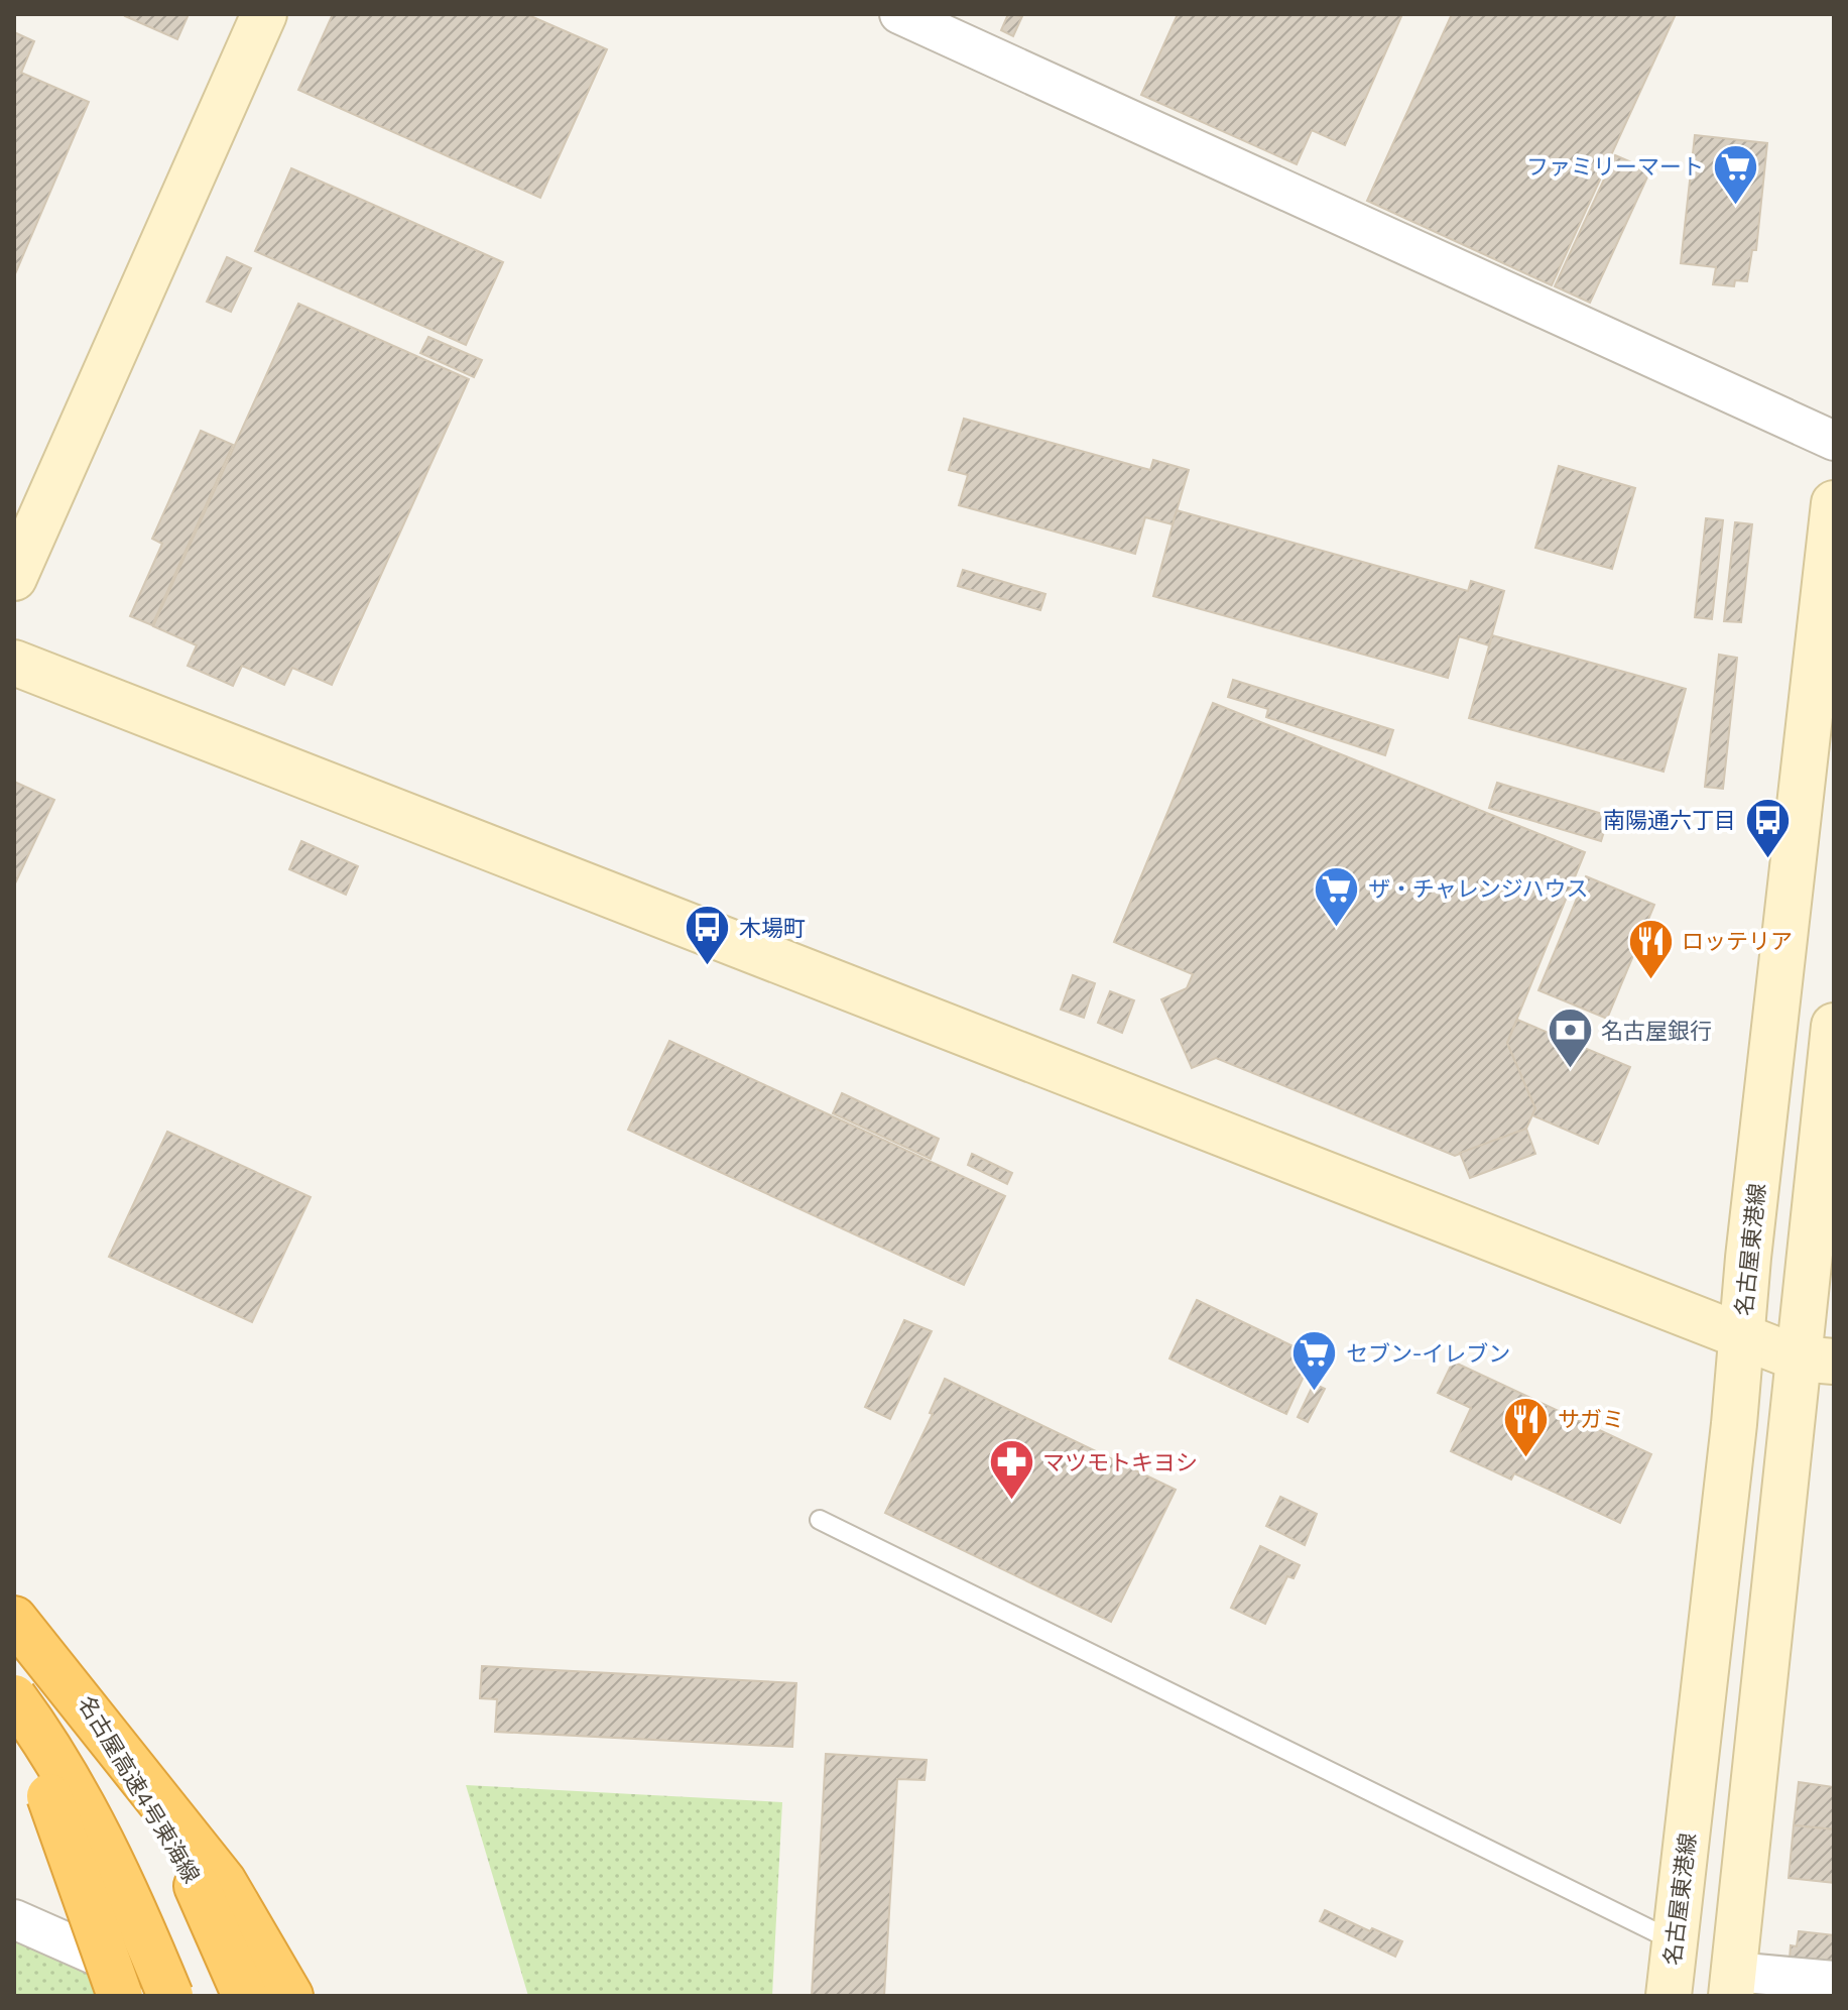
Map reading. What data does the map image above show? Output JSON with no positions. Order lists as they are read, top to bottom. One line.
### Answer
{"streets":{"highway":["名古屋高速4号東海線"],"street":["名古屋東港線"]},"places":{"supermarket":["ファミリーマート","ザ・チャレンジハウス","セブン-イレブン"],"bus stop":["南陽通六丁目","木場町"],"restaurant":["ロッテリア","サガミ"],"bank":["名古屋銀行"],"pharmacy":["マツモトキヨシ"]}}
